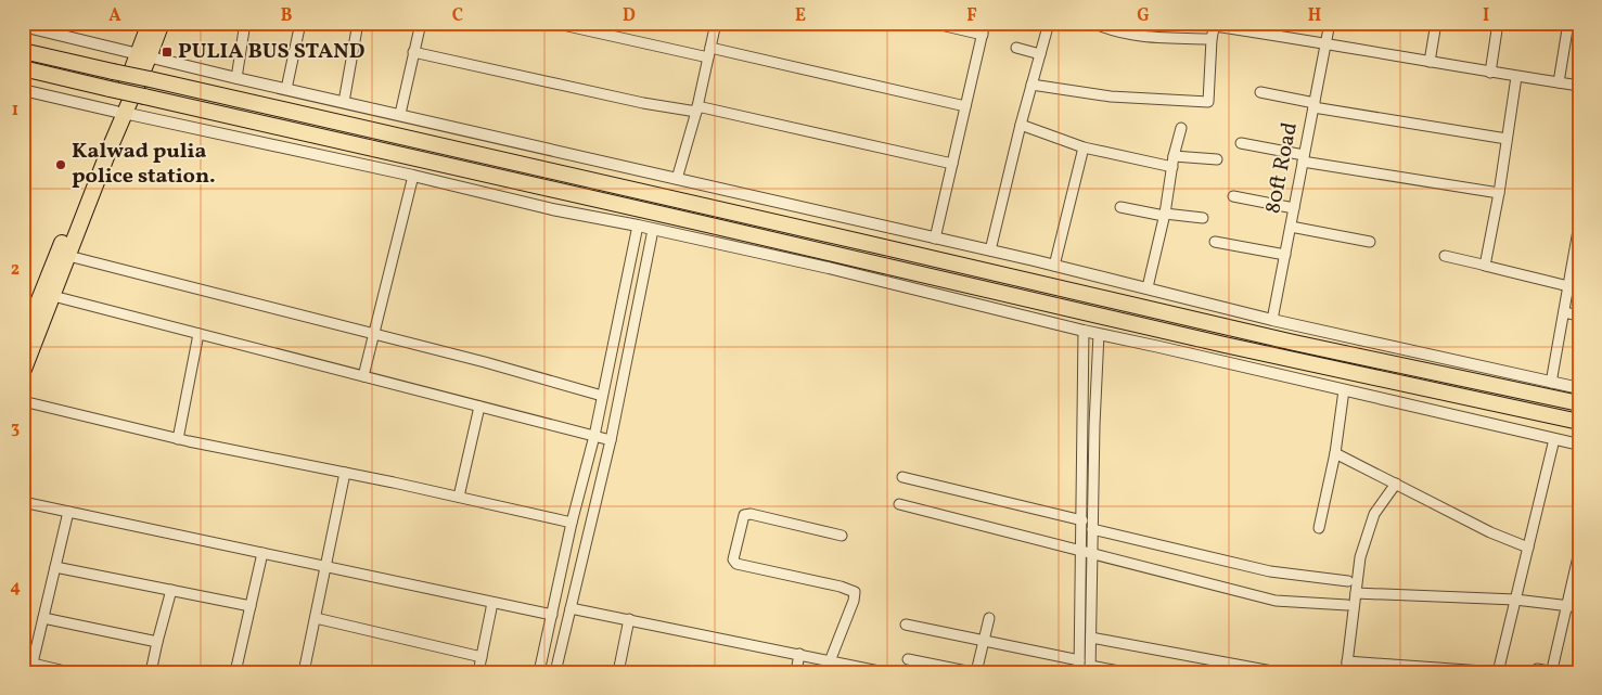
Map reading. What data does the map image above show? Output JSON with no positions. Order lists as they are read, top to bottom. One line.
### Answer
{"streets":{"street":["80ft Road"]},"places":{"transit":["PULIA BUS STAND"],"other":["Kalwad pulia police station."]},"grid":{"columns":["A","B","C","D","E","F","G","H","I"],"rows":["1","2","3","4"]}}
